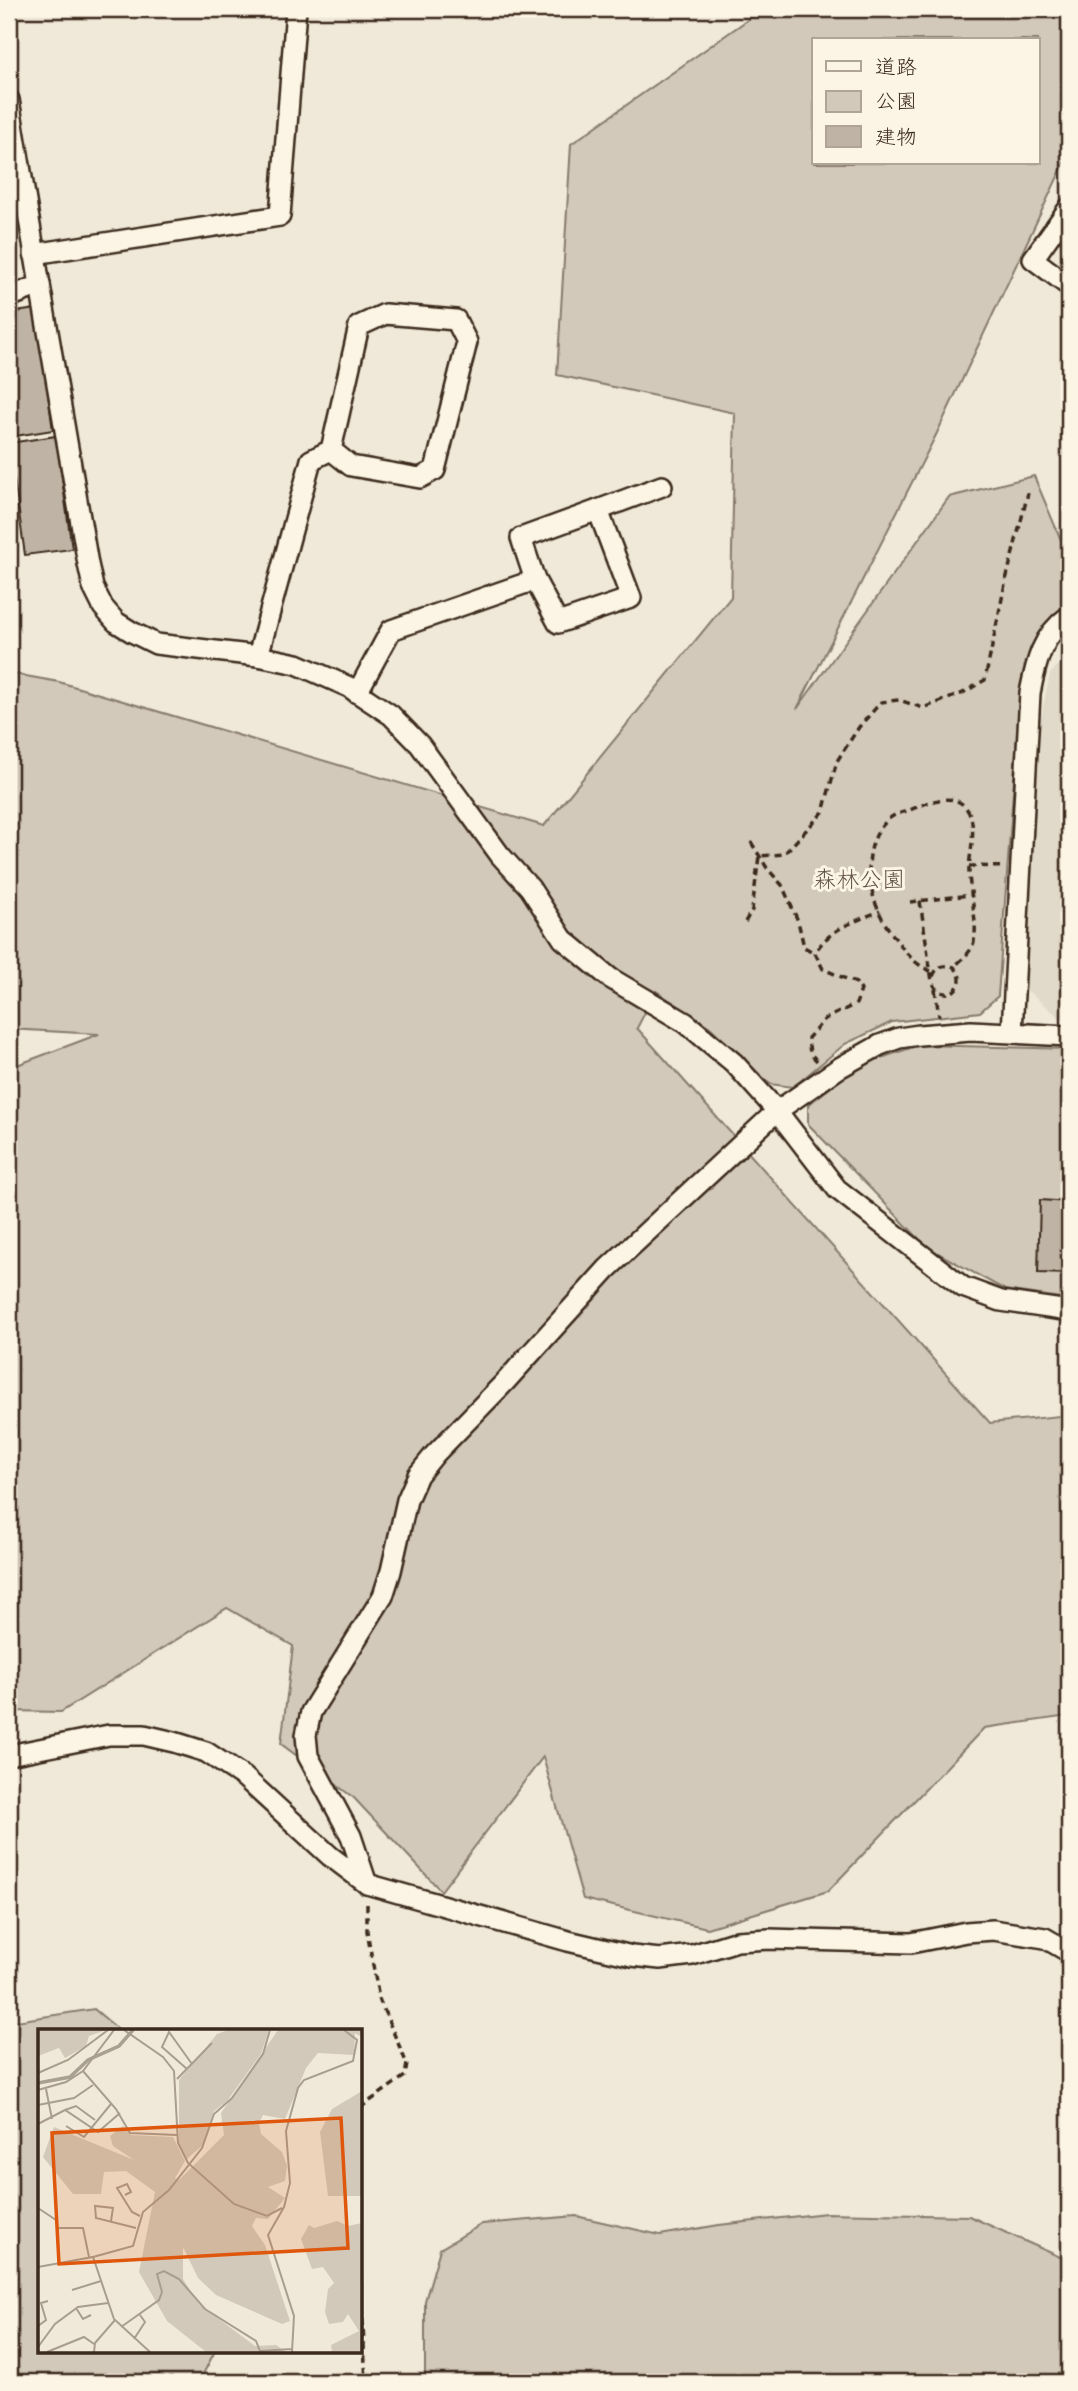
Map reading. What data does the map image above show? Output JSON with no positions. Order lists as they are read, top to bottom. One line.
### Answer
{"parks":["森林公園"],"legend":["道路","公園","建物"]}
